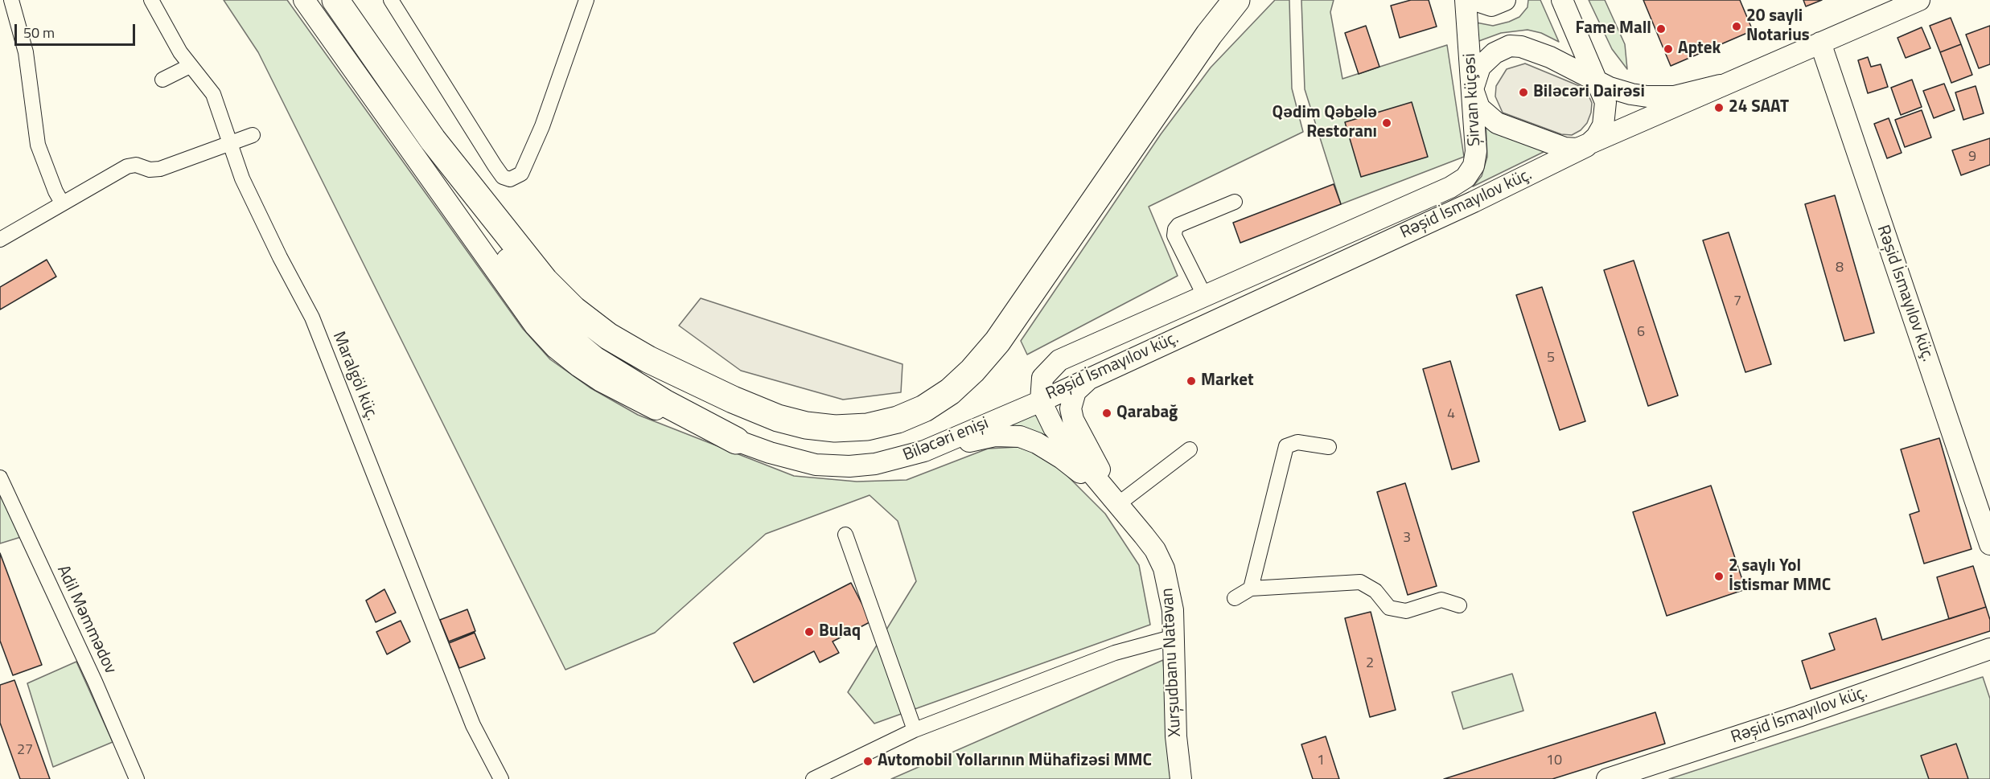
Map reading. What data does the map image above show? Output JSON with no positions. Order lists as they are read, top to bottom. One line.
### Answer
{"streets":{"main road":["Şirvan küçəsi","Rəşid İsmayılov küç.","Biləcəri enişi","Xurşudbanu Natəvan"],"street":["Maralgöl küç.","Adil Məmmədov"]},"crossings":[["Şirvan küçəsi","Rəşid İsmayılov küç."],["Rəşid İsmayılov küç.","Biləcəri enişi"]],"places":["20 sayli Notarius","Fame Mall","Aptek","Biləcəri Dairəsi","24 SAAT","Qədim Qəbələ Restoranı","Market","Qarabağ","2 saylı Yol İstismar MMC","Bulaq","Avtomobil Yollarının Mühafizəsi MMC"],"house_numbers":["9","8","7","6","5","4","3","2","27","1","10"],"scale_bar":"50 m"}
